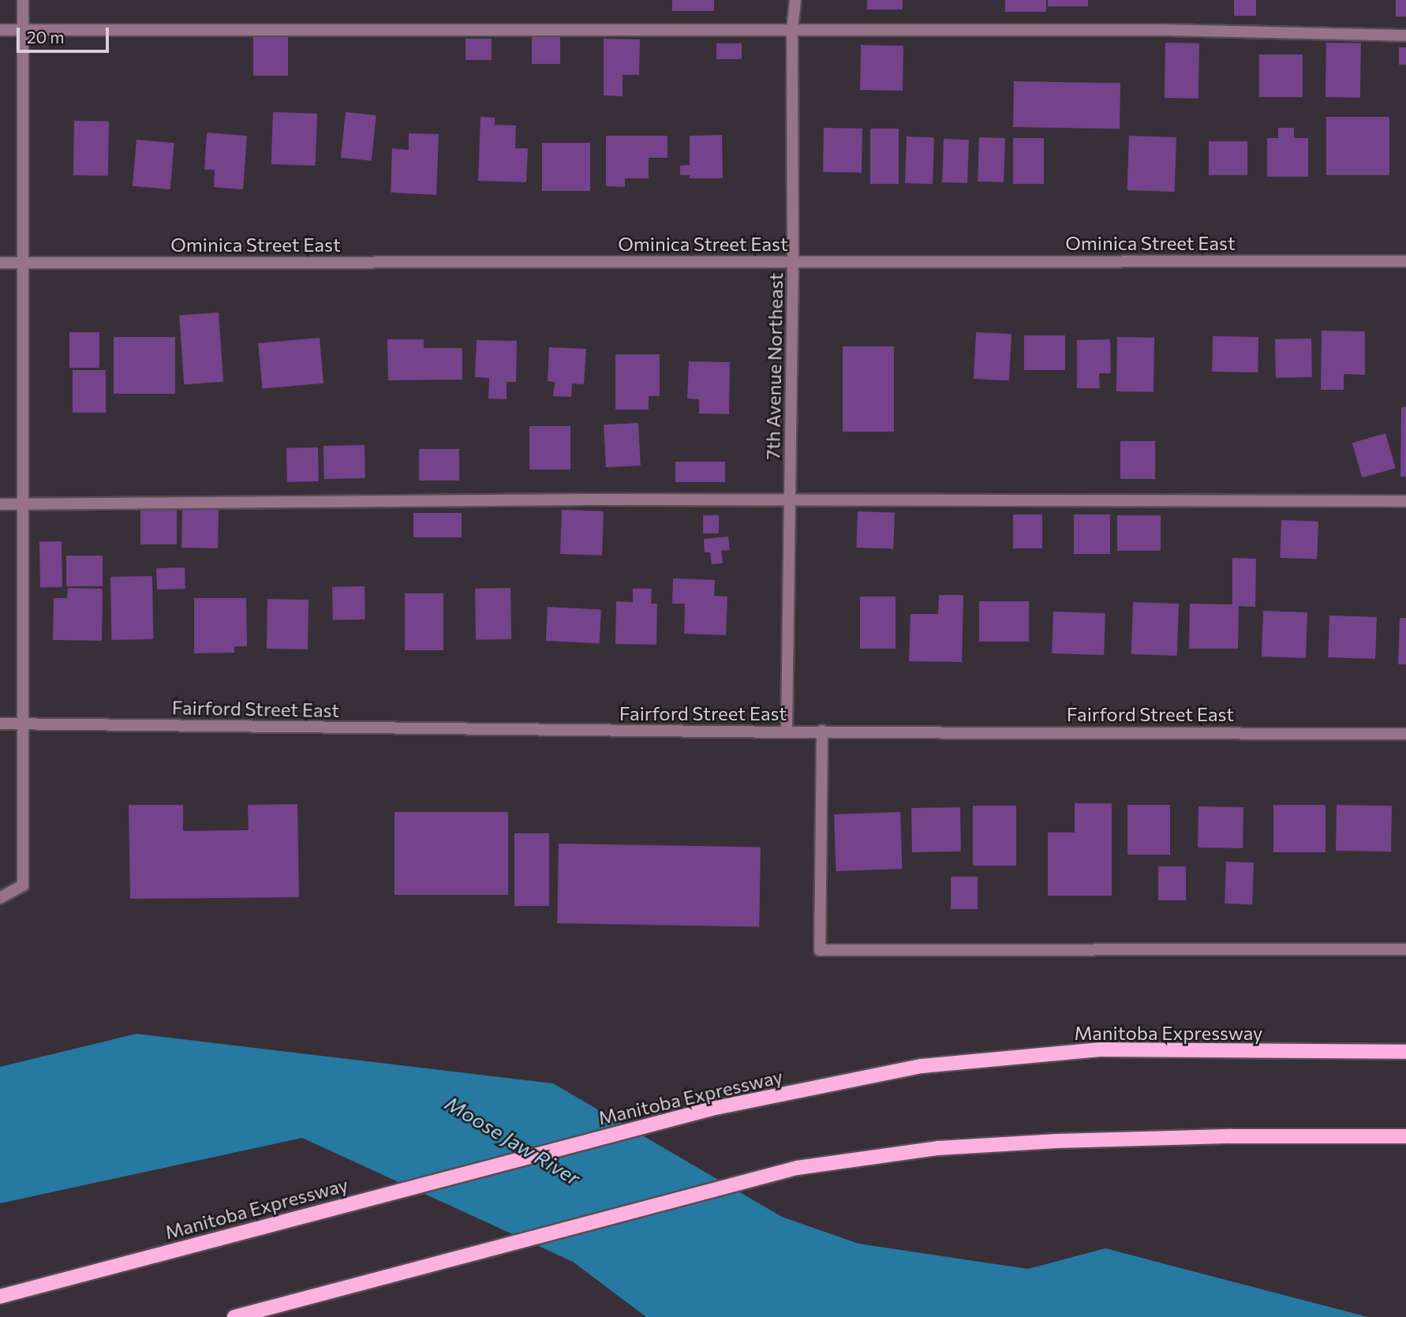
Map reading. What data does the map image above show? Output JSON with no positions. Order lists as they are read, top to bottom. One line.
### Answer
{"streets":{"main road":["Manitoba Expressway"],"street":["Ominica Street East","7th Avenue Northeast","Fairford Street East"]},"crossings":[["Ominica Street East","7th Avenue Northeast"],["7th Avenue Northeast","Fairford Street East"]],"water":["Moose Jaw River"],"scale_bar":"20 m"}
